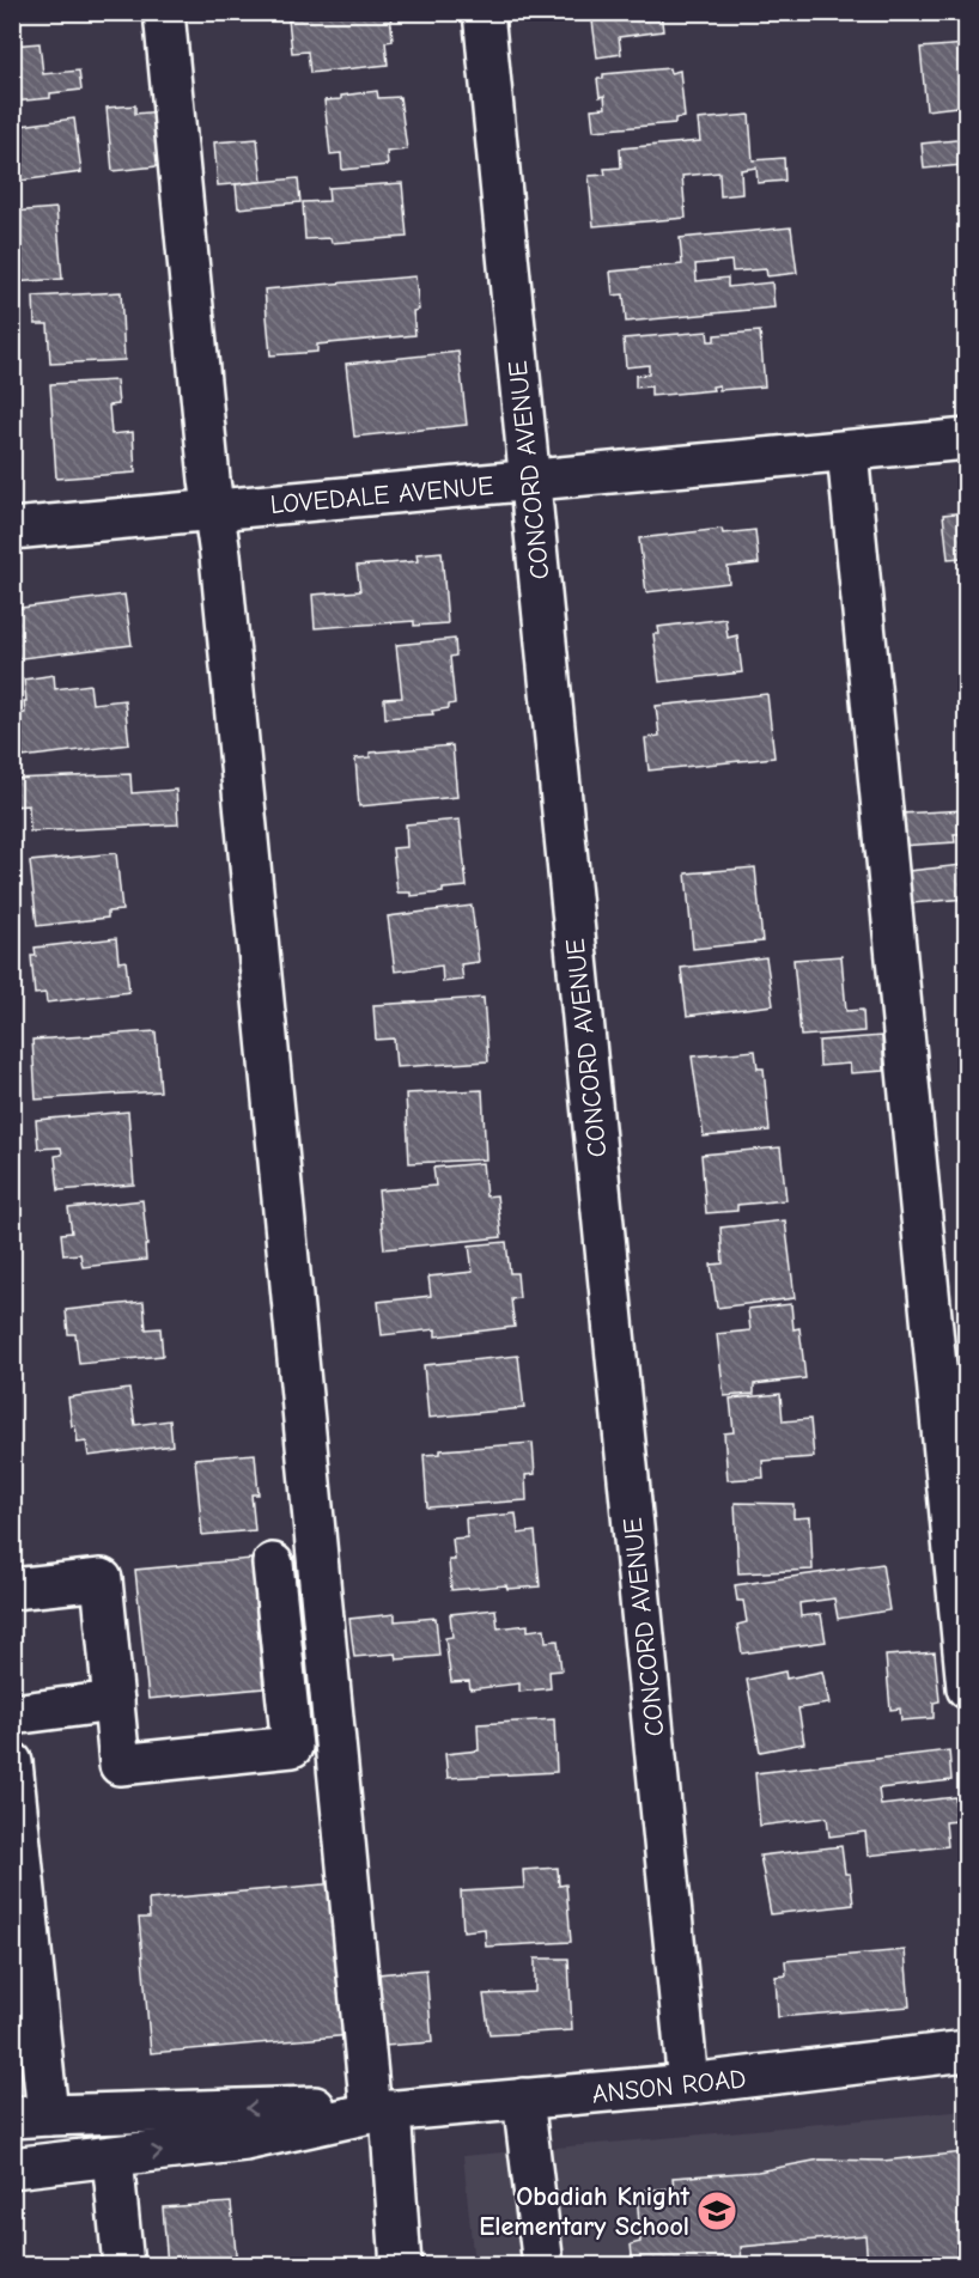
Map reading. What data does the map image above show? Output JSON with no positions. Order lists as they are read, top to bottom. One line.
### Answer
{"streets":{"street":["CONCORD AVENUE","LOVEDALE AVENUE","ANSON ROAD"]},"crossings":[["CONCORD AVENUE","LOVEDALE AVENUE"],["CONCORD AVENUE","ANSON ROAD"]],"places":{"school or university":["Obadiah Knight Elementary School"]}}
